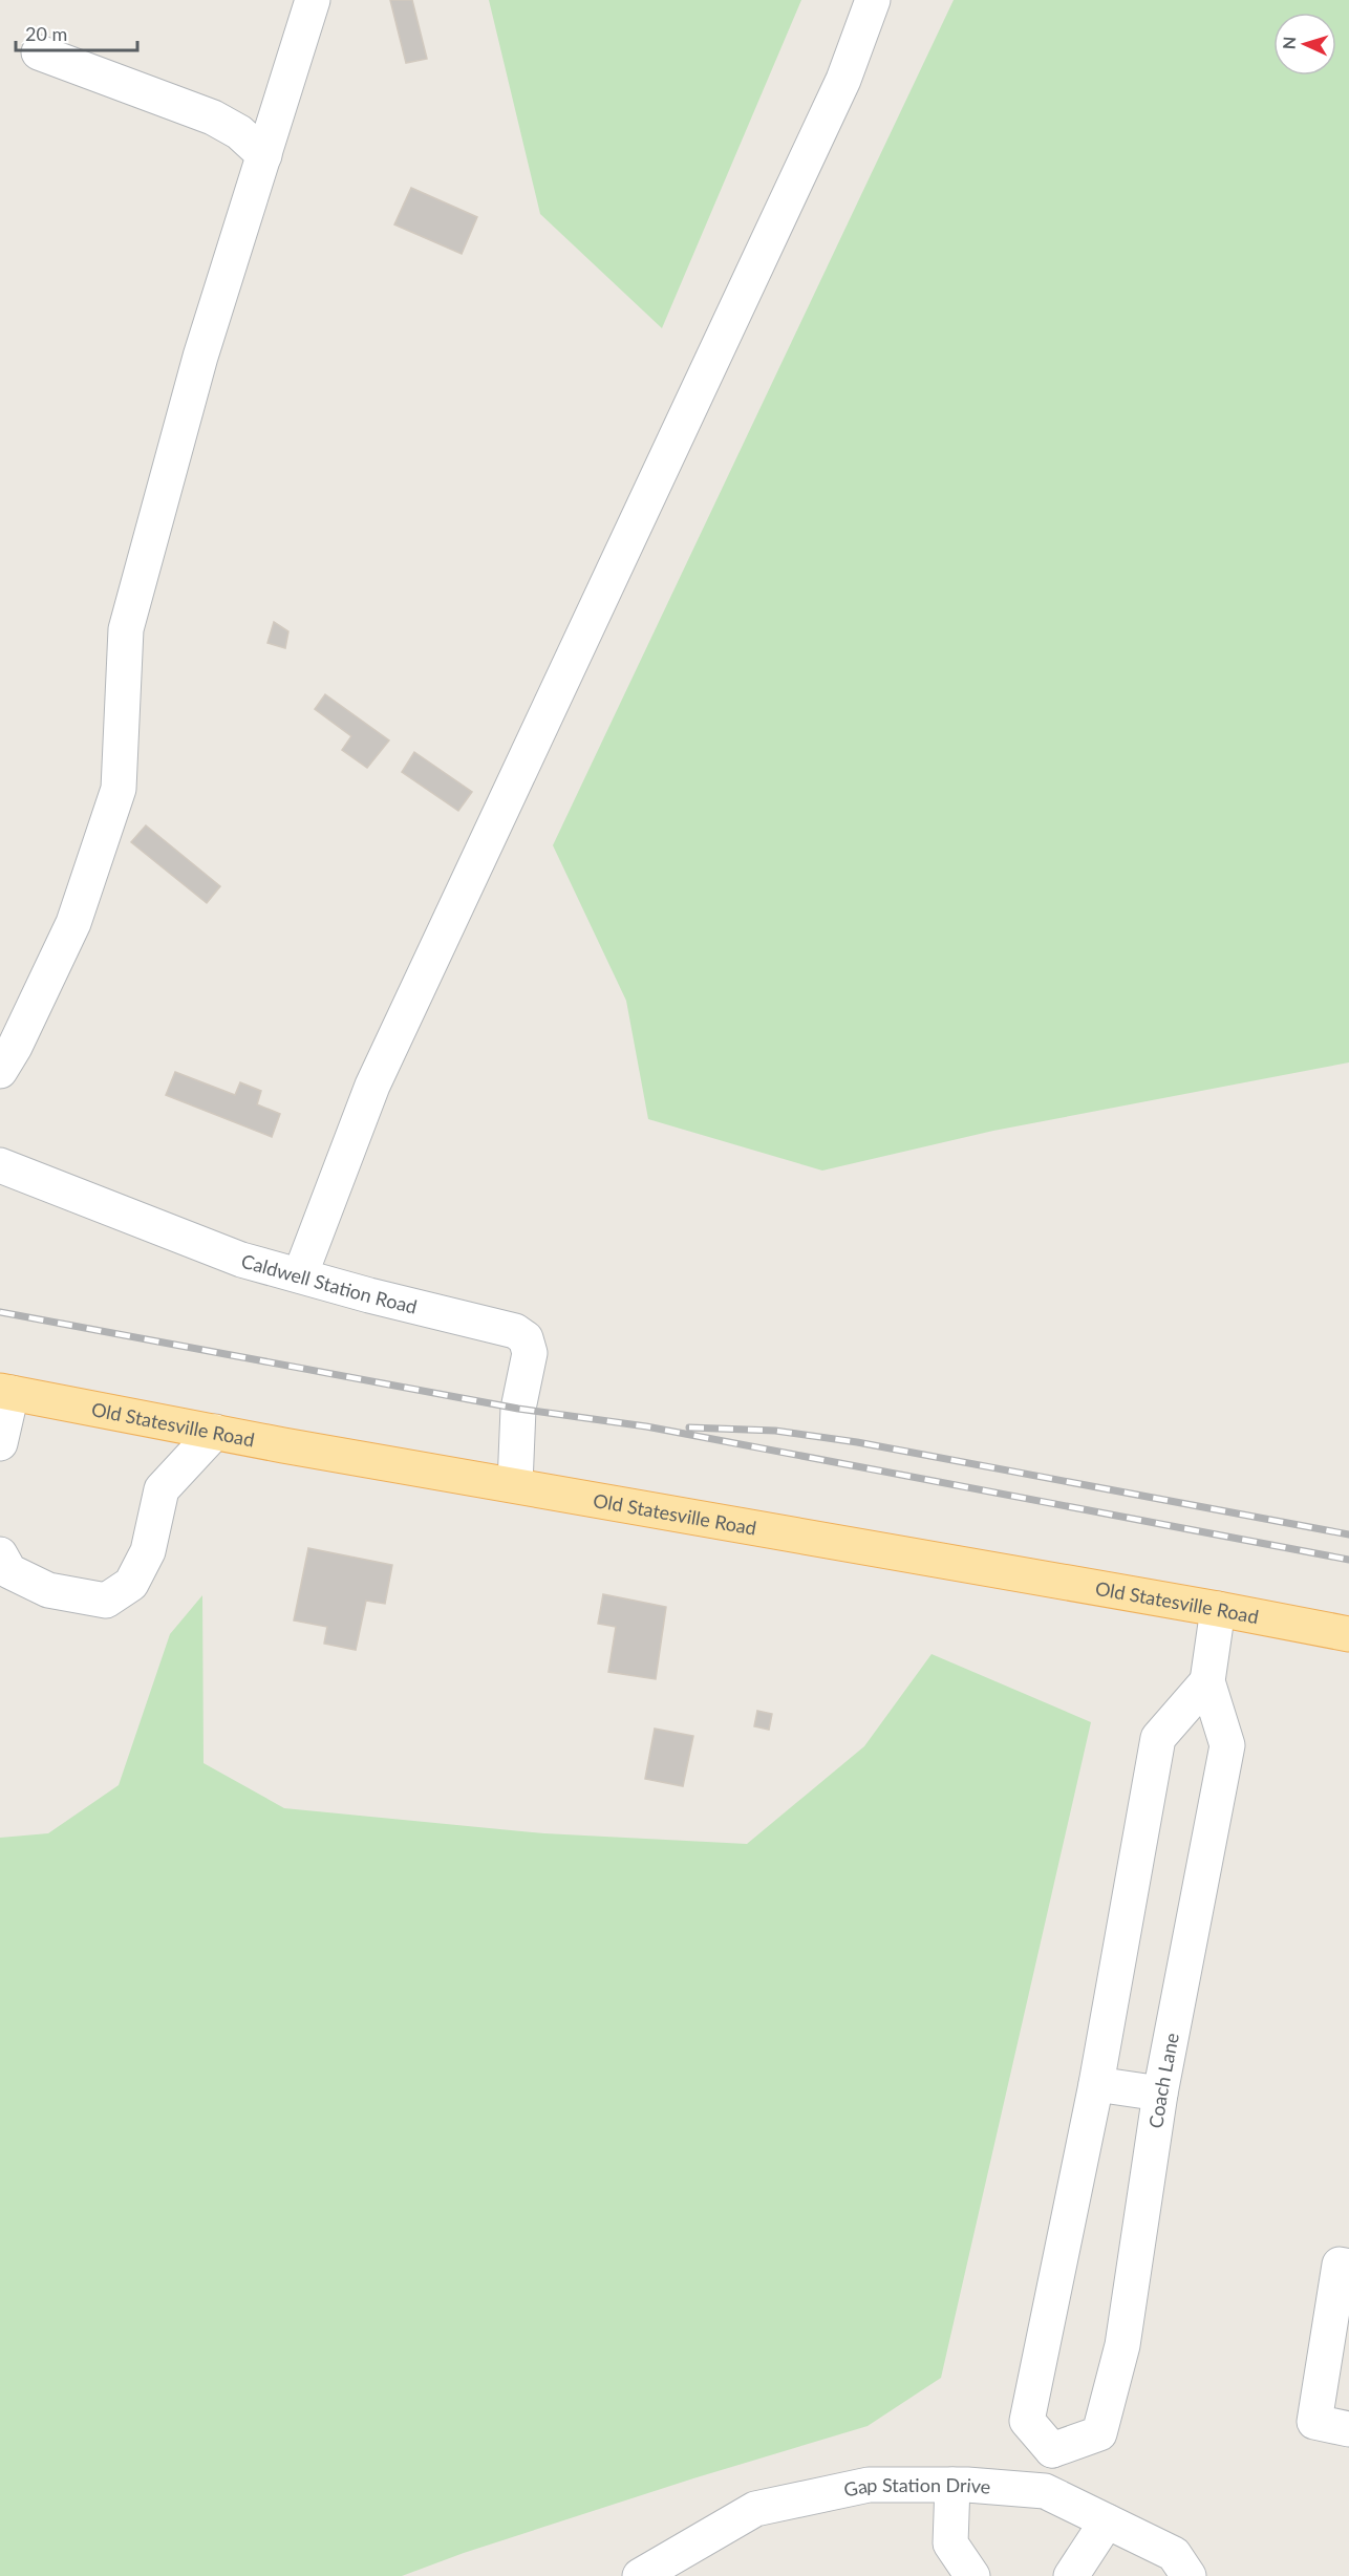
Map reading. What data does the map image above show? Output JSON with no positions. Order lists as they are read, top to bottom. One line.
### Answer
{"streets":{"main road":["Old Statesville Road"],"street":["Caldwell Station Road","Coach Lane","Gap Station Drive"]},"crossings":[["Caldwell Station Road","Old Statesville Road"],["Old Statesville Road","Coach Lane"]],"scale_bar":"20 m","north":"left"}
